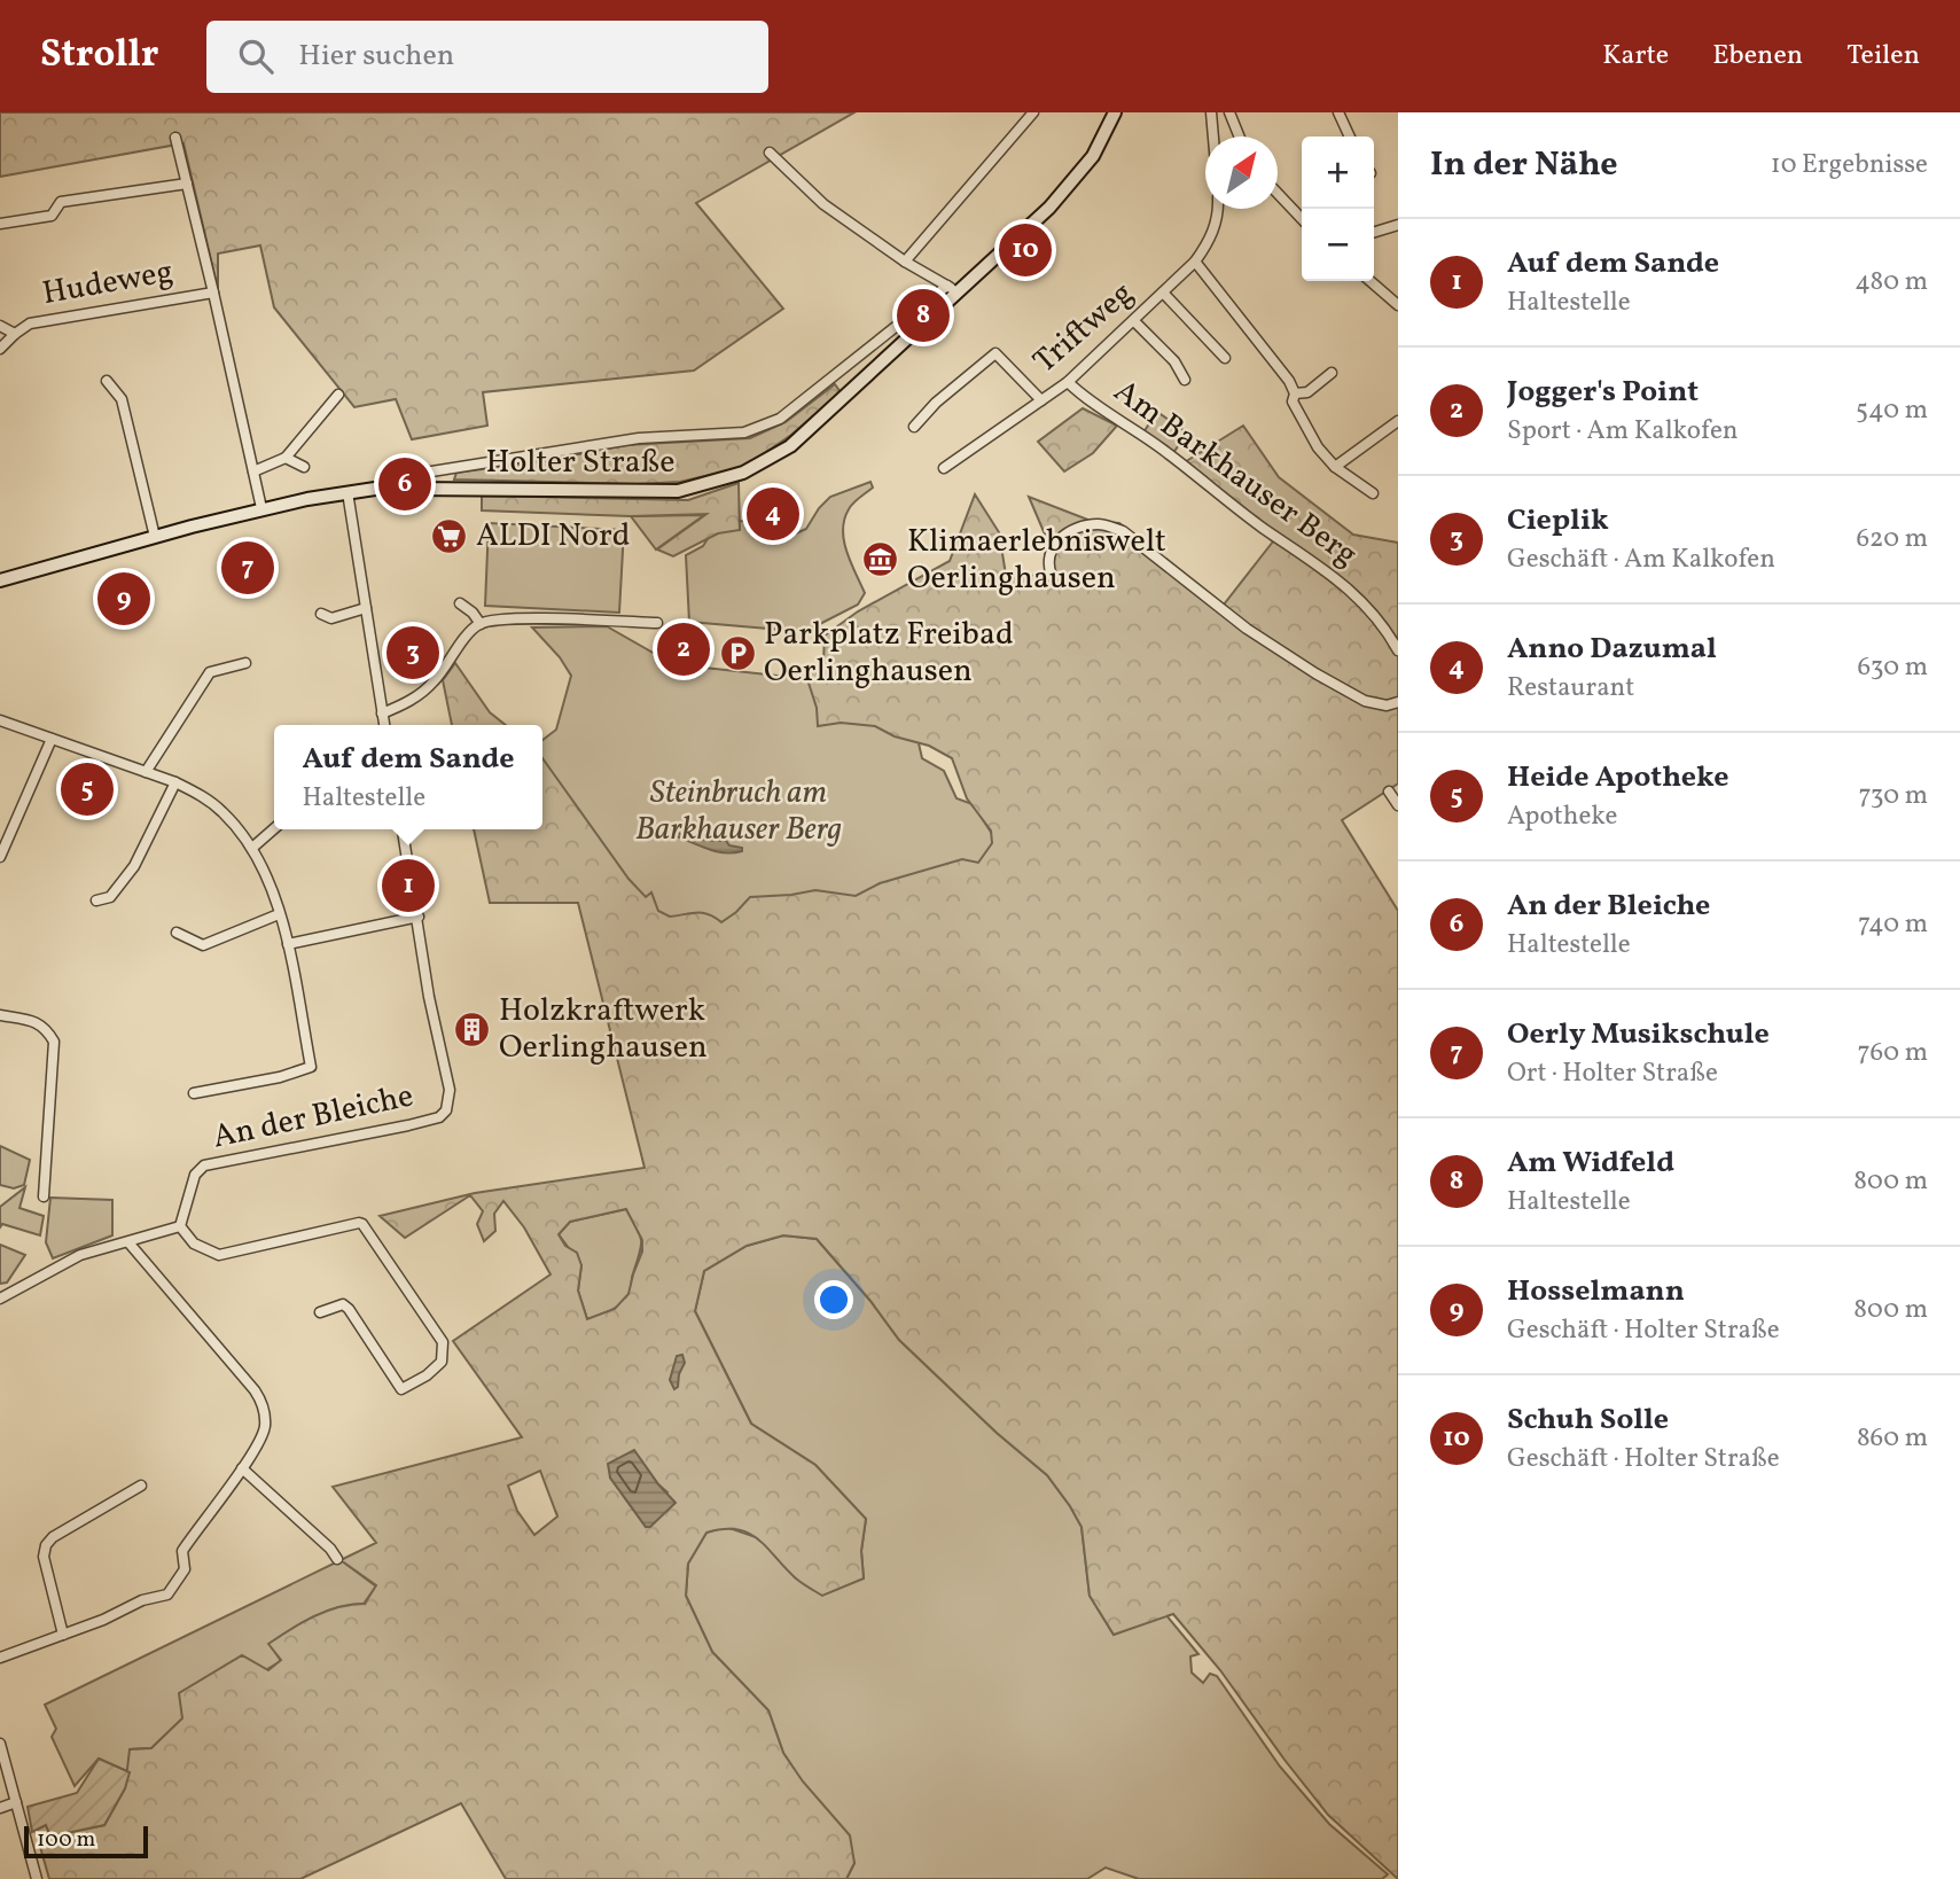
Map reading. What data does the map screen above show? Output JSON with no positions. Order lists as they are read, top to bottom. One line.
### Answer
{"streets":{"street":["Hudeweg","Triftweg","Holter Straße","Am Barkhauser Berg","An der Bleiche"]},"crossings":[["Triftweg","Am Barkhauser Berg"]],"parks":["Steinbruch am Barkhauser Berg"],"places":{"supermarket":["ALDI Nord"],"museum":["Klimaerlebniswelt Oerlinghausen"],"parking":["Parkplatz Freibad Oerlinghausen"],"building":["Holzkraftwerk Oerlinghausen"]},"scale_bar":"100 m","north":"top right","page":{"header":"Strollr","search":"Hier suchen","nav":["Karte","Ebenen","Teilen"],"heading":["In der Nähe","10 Ergebnisse"],"map_buttons":["+","−"],"list":[{"mark":"1","name":"Auf dem Sande","note":"Haltestelle","value":"480 m"},{"mark":"2","name":"Jogger's Point","note":"Sport · Am Kalkofen","value":"540 m"},{"mark":"3","name":"Cieplik","note":"Geschäft · Am Kalkofen","value":"620 m"},{"mark":"4","name":"Anno Dazumal","note":"Restaurant","value":"630 m"},{"mark":"5","name":"Heide Apotheke","note":"Apotheke","value":"730 m"},{"mark":"6","name":"An der Bleiche","note":"Haltestelle","value":"740 m"},{"mark":"7","name":"Oerly Musikschule","note":"Ort · Holter Straße","value":"760 m"},{"mark":"8","name":"Am Widfeld","note":"Haltestelle","value":"800 m"},{"mark":"9","name":"Hosselmann","note":"Geschäft · Holter Straße","value":"800 m"},{"mark":"10","name":"Schuh Solle","note":"Geschäft · Holter Straße","value":"860 m"}],"pins":["10","8","6","4","7","9","2","3","5","1"],"popup":["Auf dem Sande","Haltestelle"],"scale":"100 m"}}
